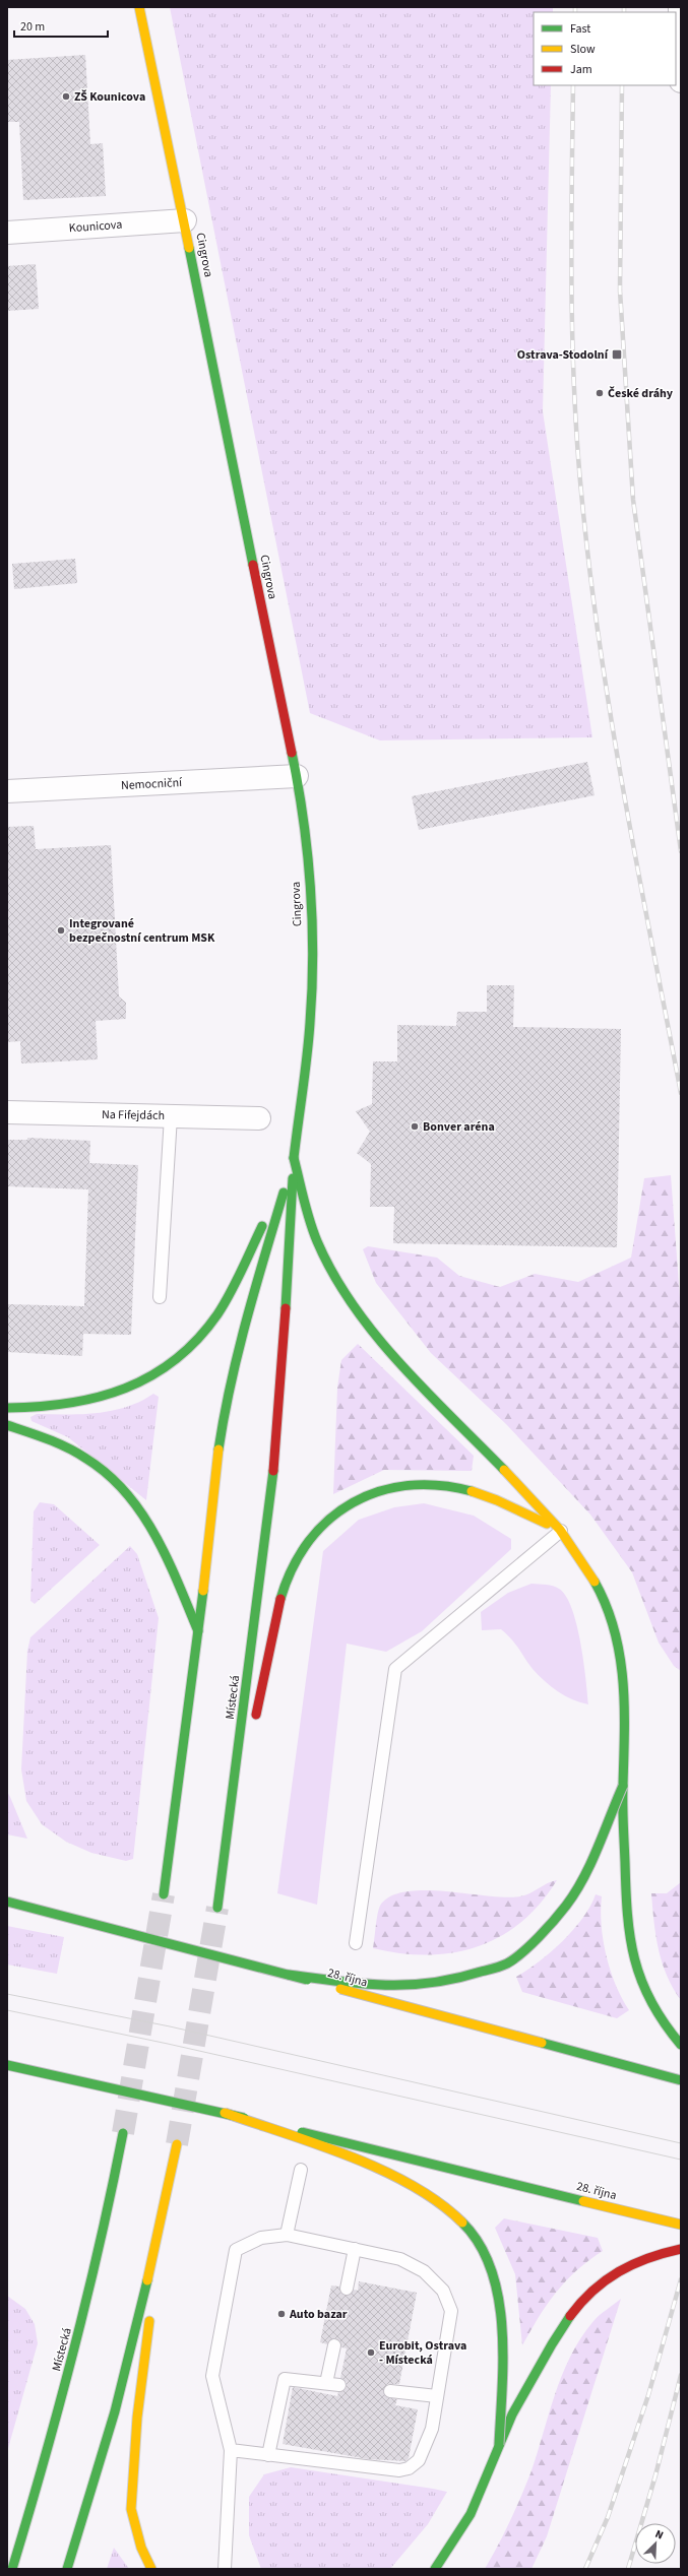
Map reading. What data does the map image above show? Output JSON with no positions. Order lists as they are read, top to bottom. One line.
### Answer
{"streets":{"main road":["Cingrova","Místecká","28. října"],"street":["Kounicova","Nemocniční","Na Fifejdách"]},"crossings":[["Kounicova","Cingrova"],["Cingrova","Nemocniční"],["Cingrova","Místecká"]],"places":{"other":["ZŠ Kounicova","České dráhy","Integrované bezpečnostní centrum MSK","Bonver aréna","Auto bazar","Eurobit, Ostrava - Místecká"],"transit":["Ostrava-Stodolní"]},"legend":["Fast","Slow","Jam"],"scale_bar":"20 m","north":"top right"}
